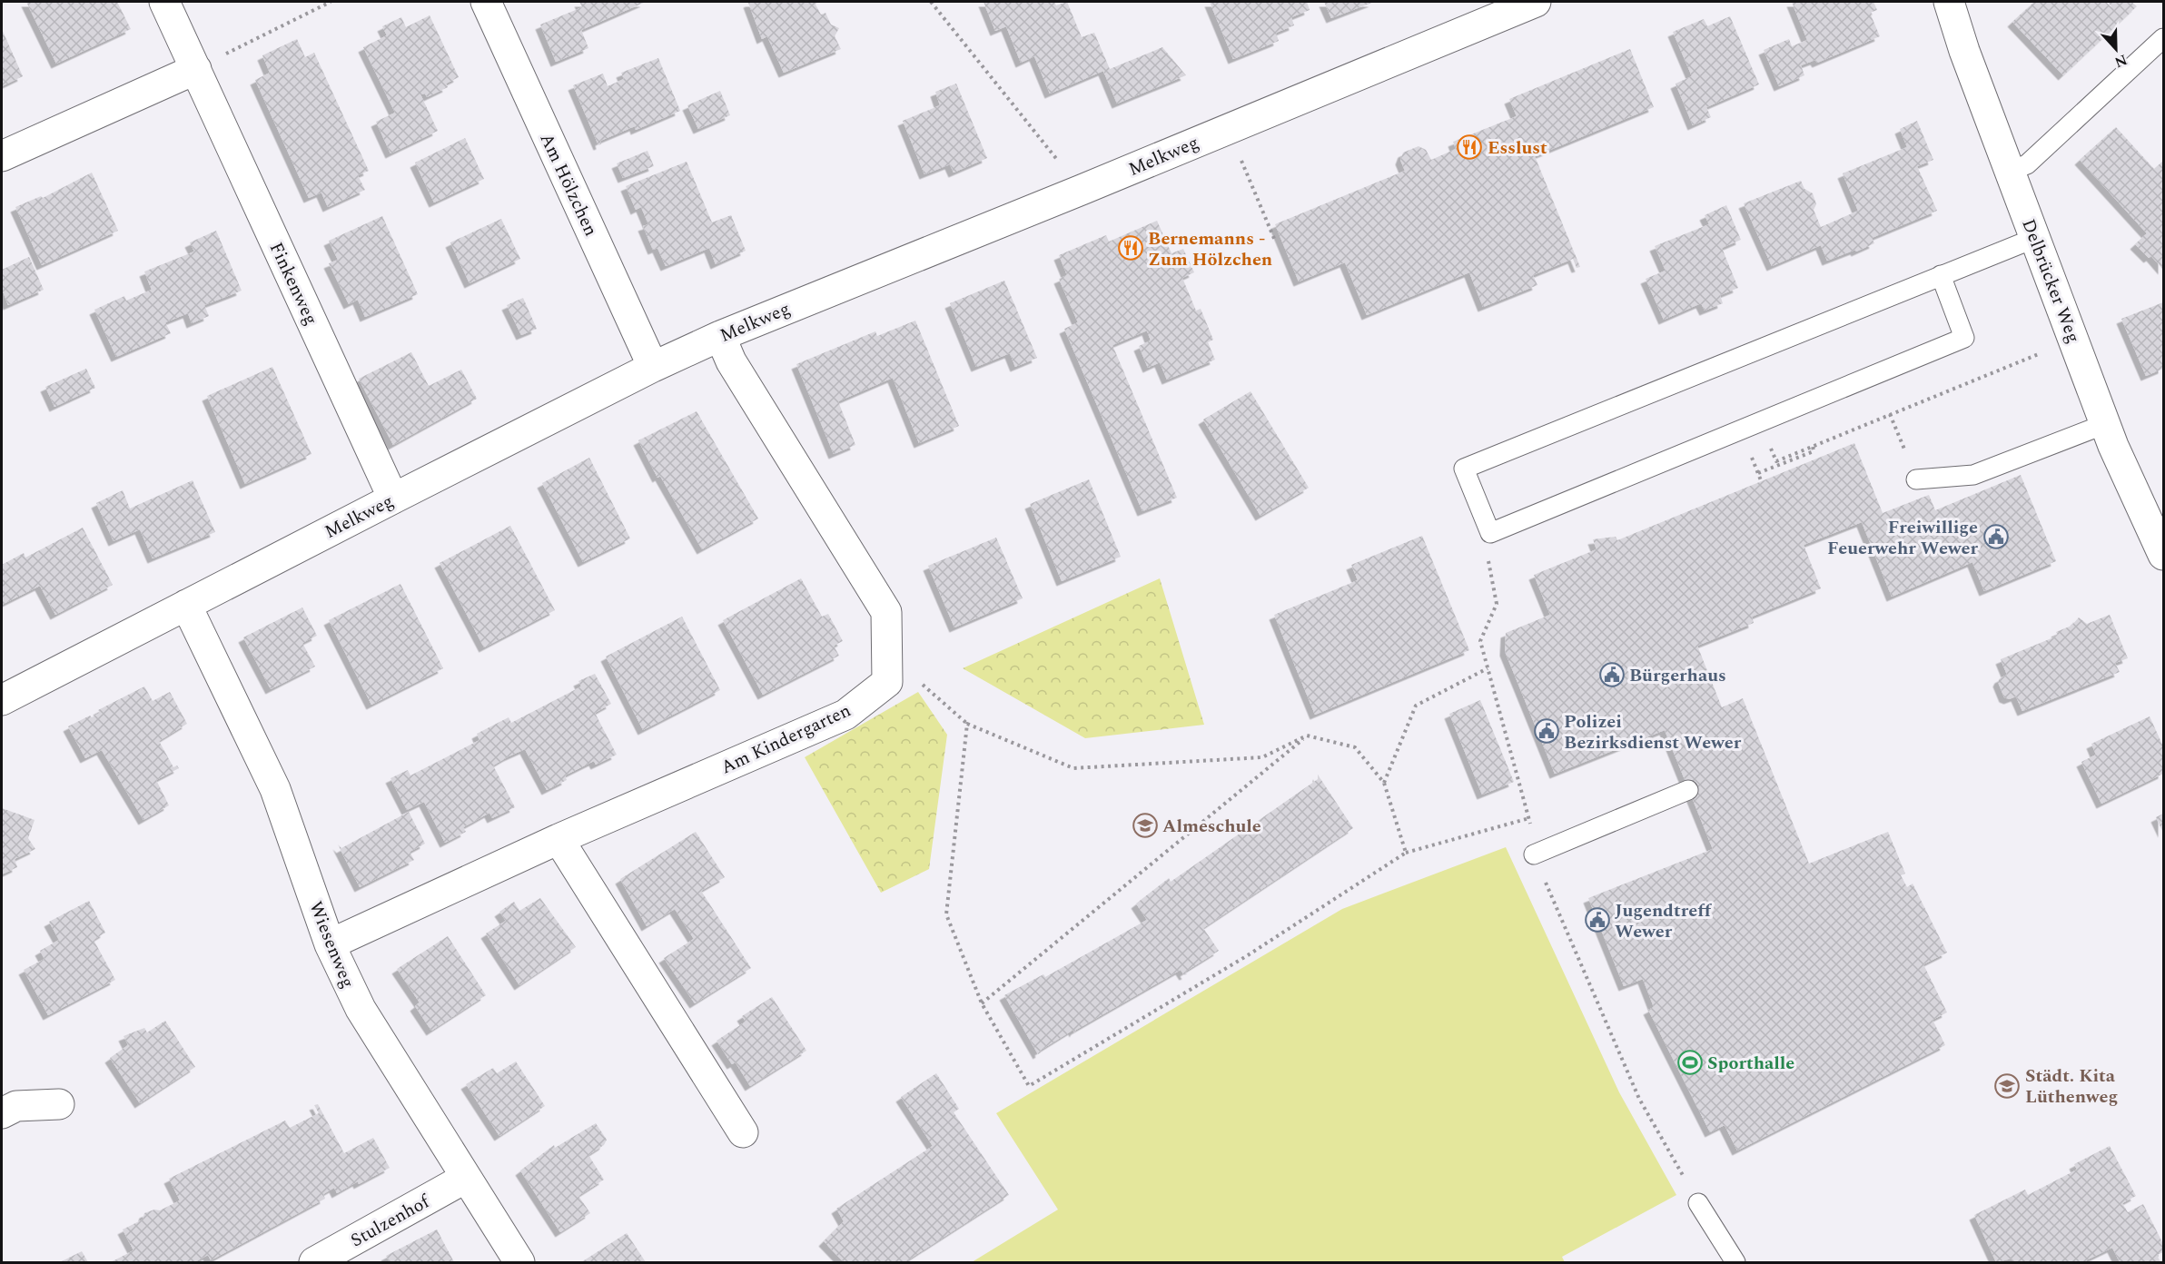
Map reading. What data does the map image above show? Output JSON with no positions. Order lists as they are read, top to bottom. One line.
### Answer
{"streets":{"street":["Melkweg","Am Hölzchen","Delbrücker Weg","Finkenweg","Am Kindergarten","Wiesenweg","Stulzenhof"]},"crossings":[["Melkweg","Am Hölzchen"],["Melkweg","Finkenweg"],["Melkweg","Am Kindergarten"],["Melkweg","Wiesenweg"],["Am Kindergarten","Wiesenweg"],["Wiesenweg","Stulzenhof"]],"places":{"restaurant":["Esslust","Bernemanns - Zum Hölzchen"],"public building":["Freiwillige Feuerwehr Wewer","Bürgerhaus","Polizei Bezirksdienst Wewer","Jugendtreff Wewer"],"school or university":["Almeschule","Städt. Kita Lüthenweg"],"sports":["Sporthalle"]},"north":"bottom"}
